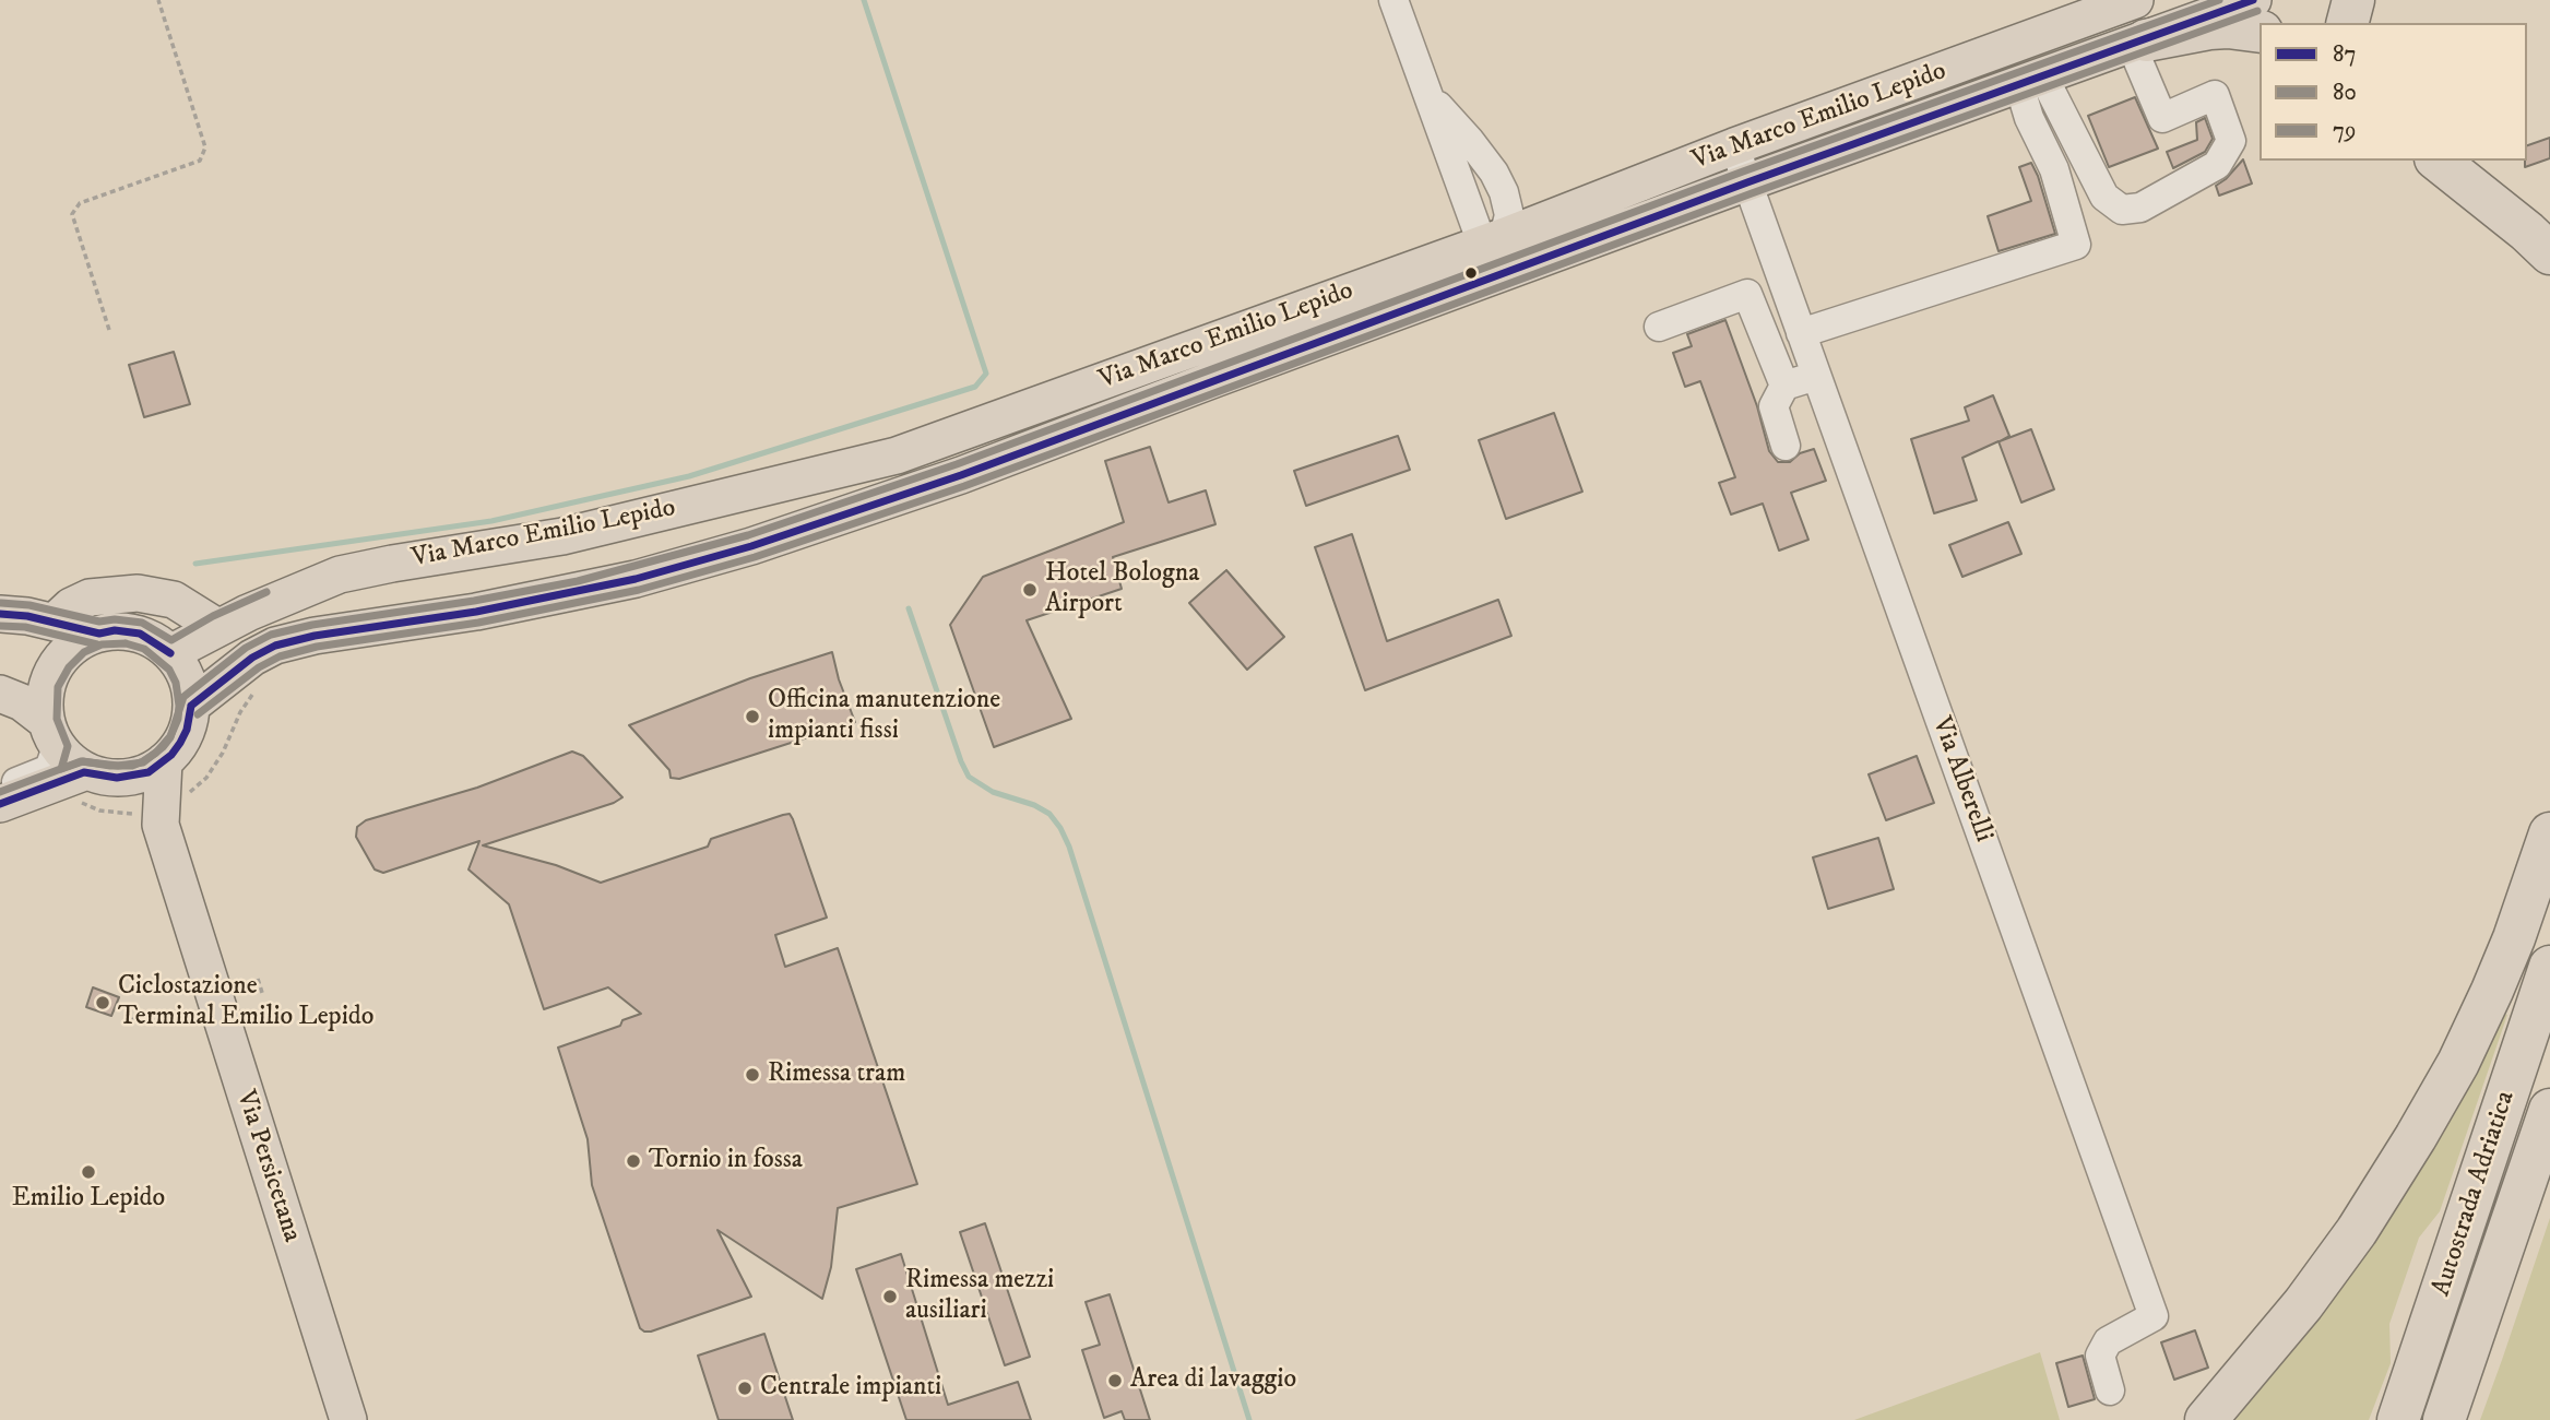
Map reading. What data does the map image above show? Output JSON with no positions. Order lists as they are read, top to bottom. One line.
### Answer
{"streets":{"highway":["Autostrada Adriatica"],"main road":["Via Marco Emilio Lepido","Via Persicetana"],"street":["Via Alberelli"]},"crossings":[["Via Marco Emilio Lepido","Via Alberelli"],["Via Marco Emilio Lepido","Via Persicetana"]],"places":["Hotel Bologna Airport","Officina manutenzione impianti fissi","Ciclostazione Terminal Emilio Lepido","Rimessa tram","Tornio in fossa","Emilio Lepido","Rimessa mezzi ausiliari","Area di lavaggio","Centrale impianti"],"lines":["transit line 87","transit line 79","transit line 80"],"legend":["87","80","79"]}
